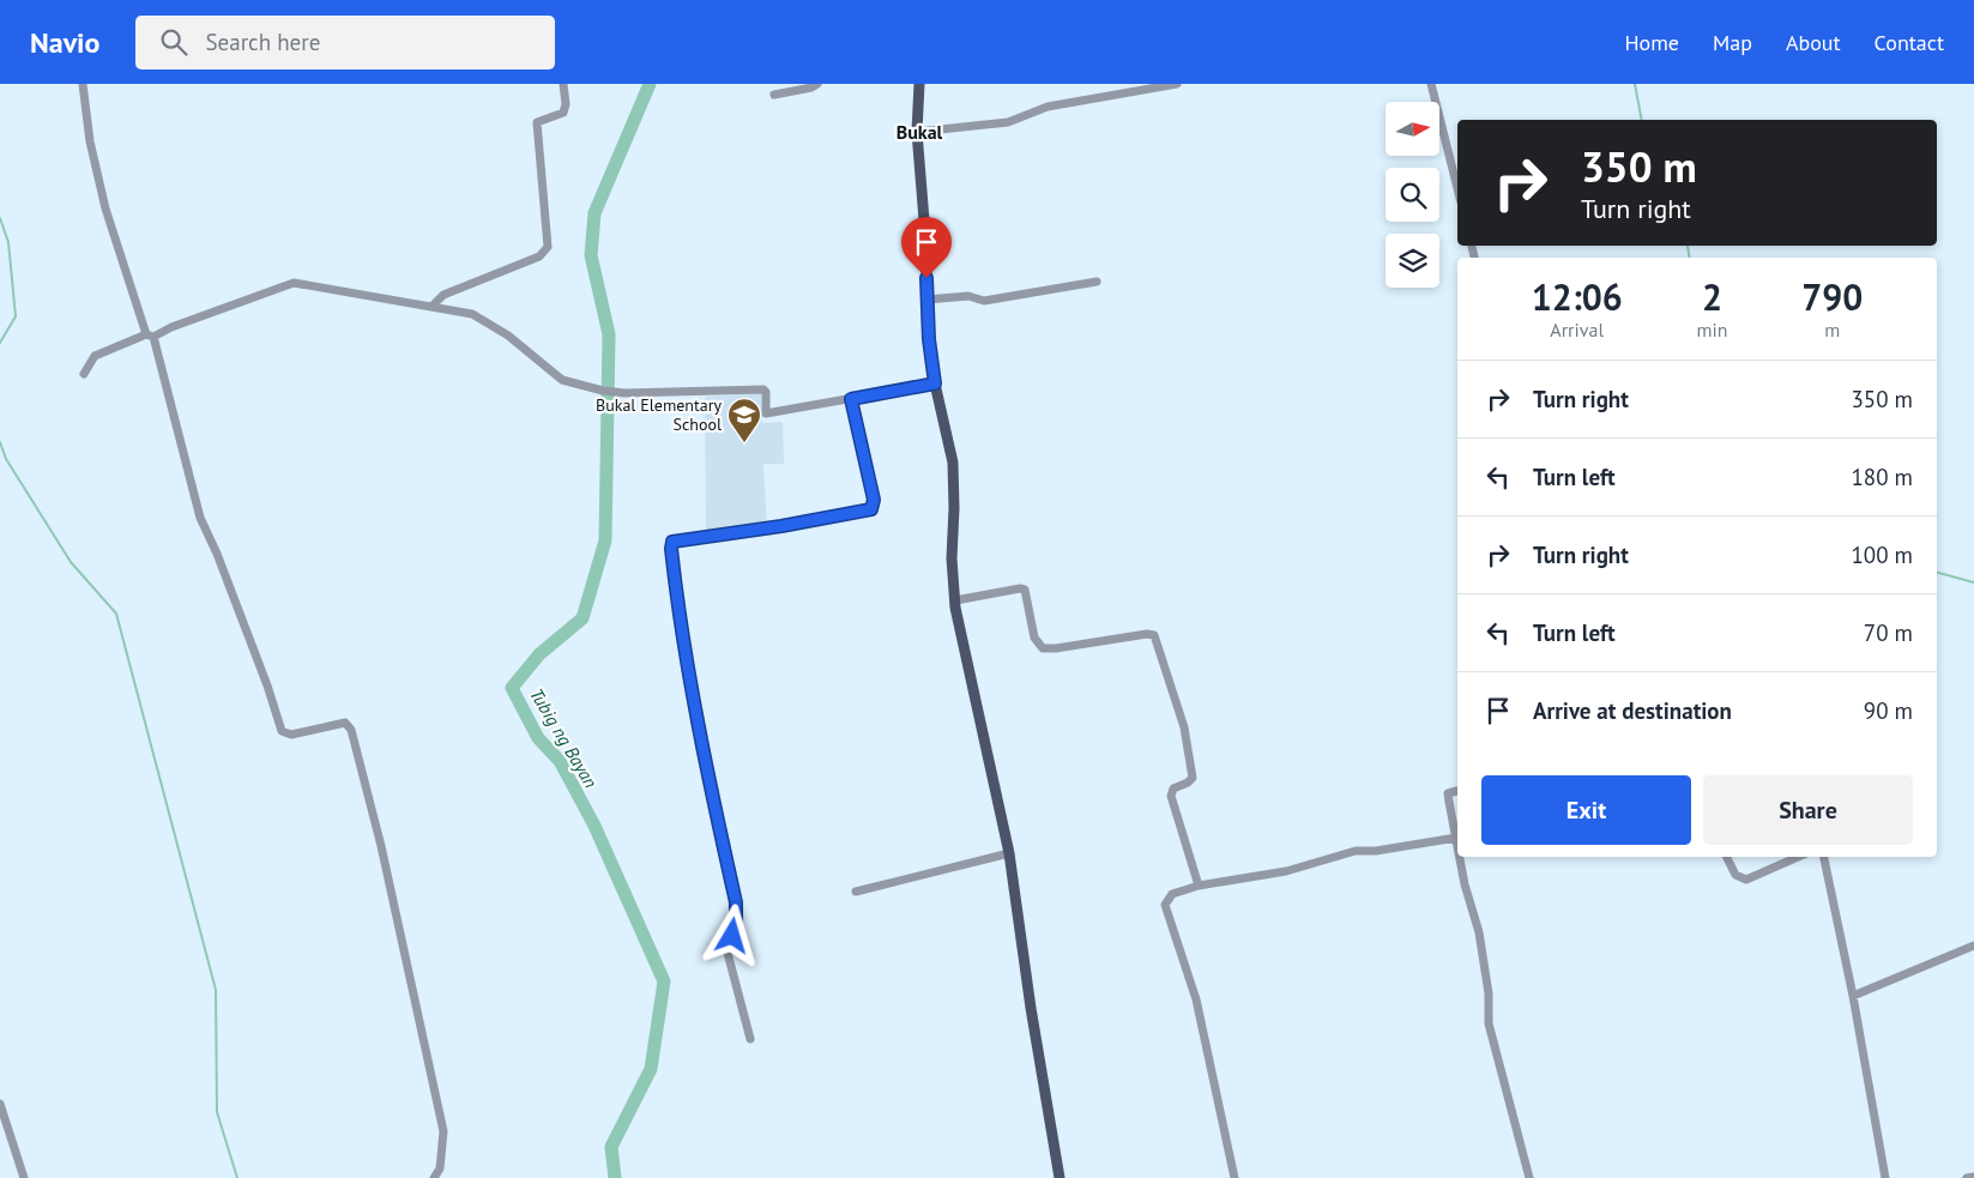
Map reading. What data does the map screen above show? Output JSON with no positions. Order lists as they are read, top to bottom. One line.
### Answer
{"districts":["Bukal"],"water":["Tubig ng Bayan"],"places":{"school or university":["Bukal Elementary School"]},"north":"right","page":{"header":"Navio","search":"Search here","nav":["Home","Map","About","Contact"],"turn":["350 m","Turn right"],"eta":["12:06","Arrival","2","min","790","m"],"list":[{"name":"Turn right","value":"350 m"},{"name":"Turn left","value":"180 m"},{"name":"Turn right","value":"100 m"},{"name":"Turn left","value":"70 m"},{"name":"Arrive at destination","value":"90 m"}],"buttons":["Exit","Share"]}}
